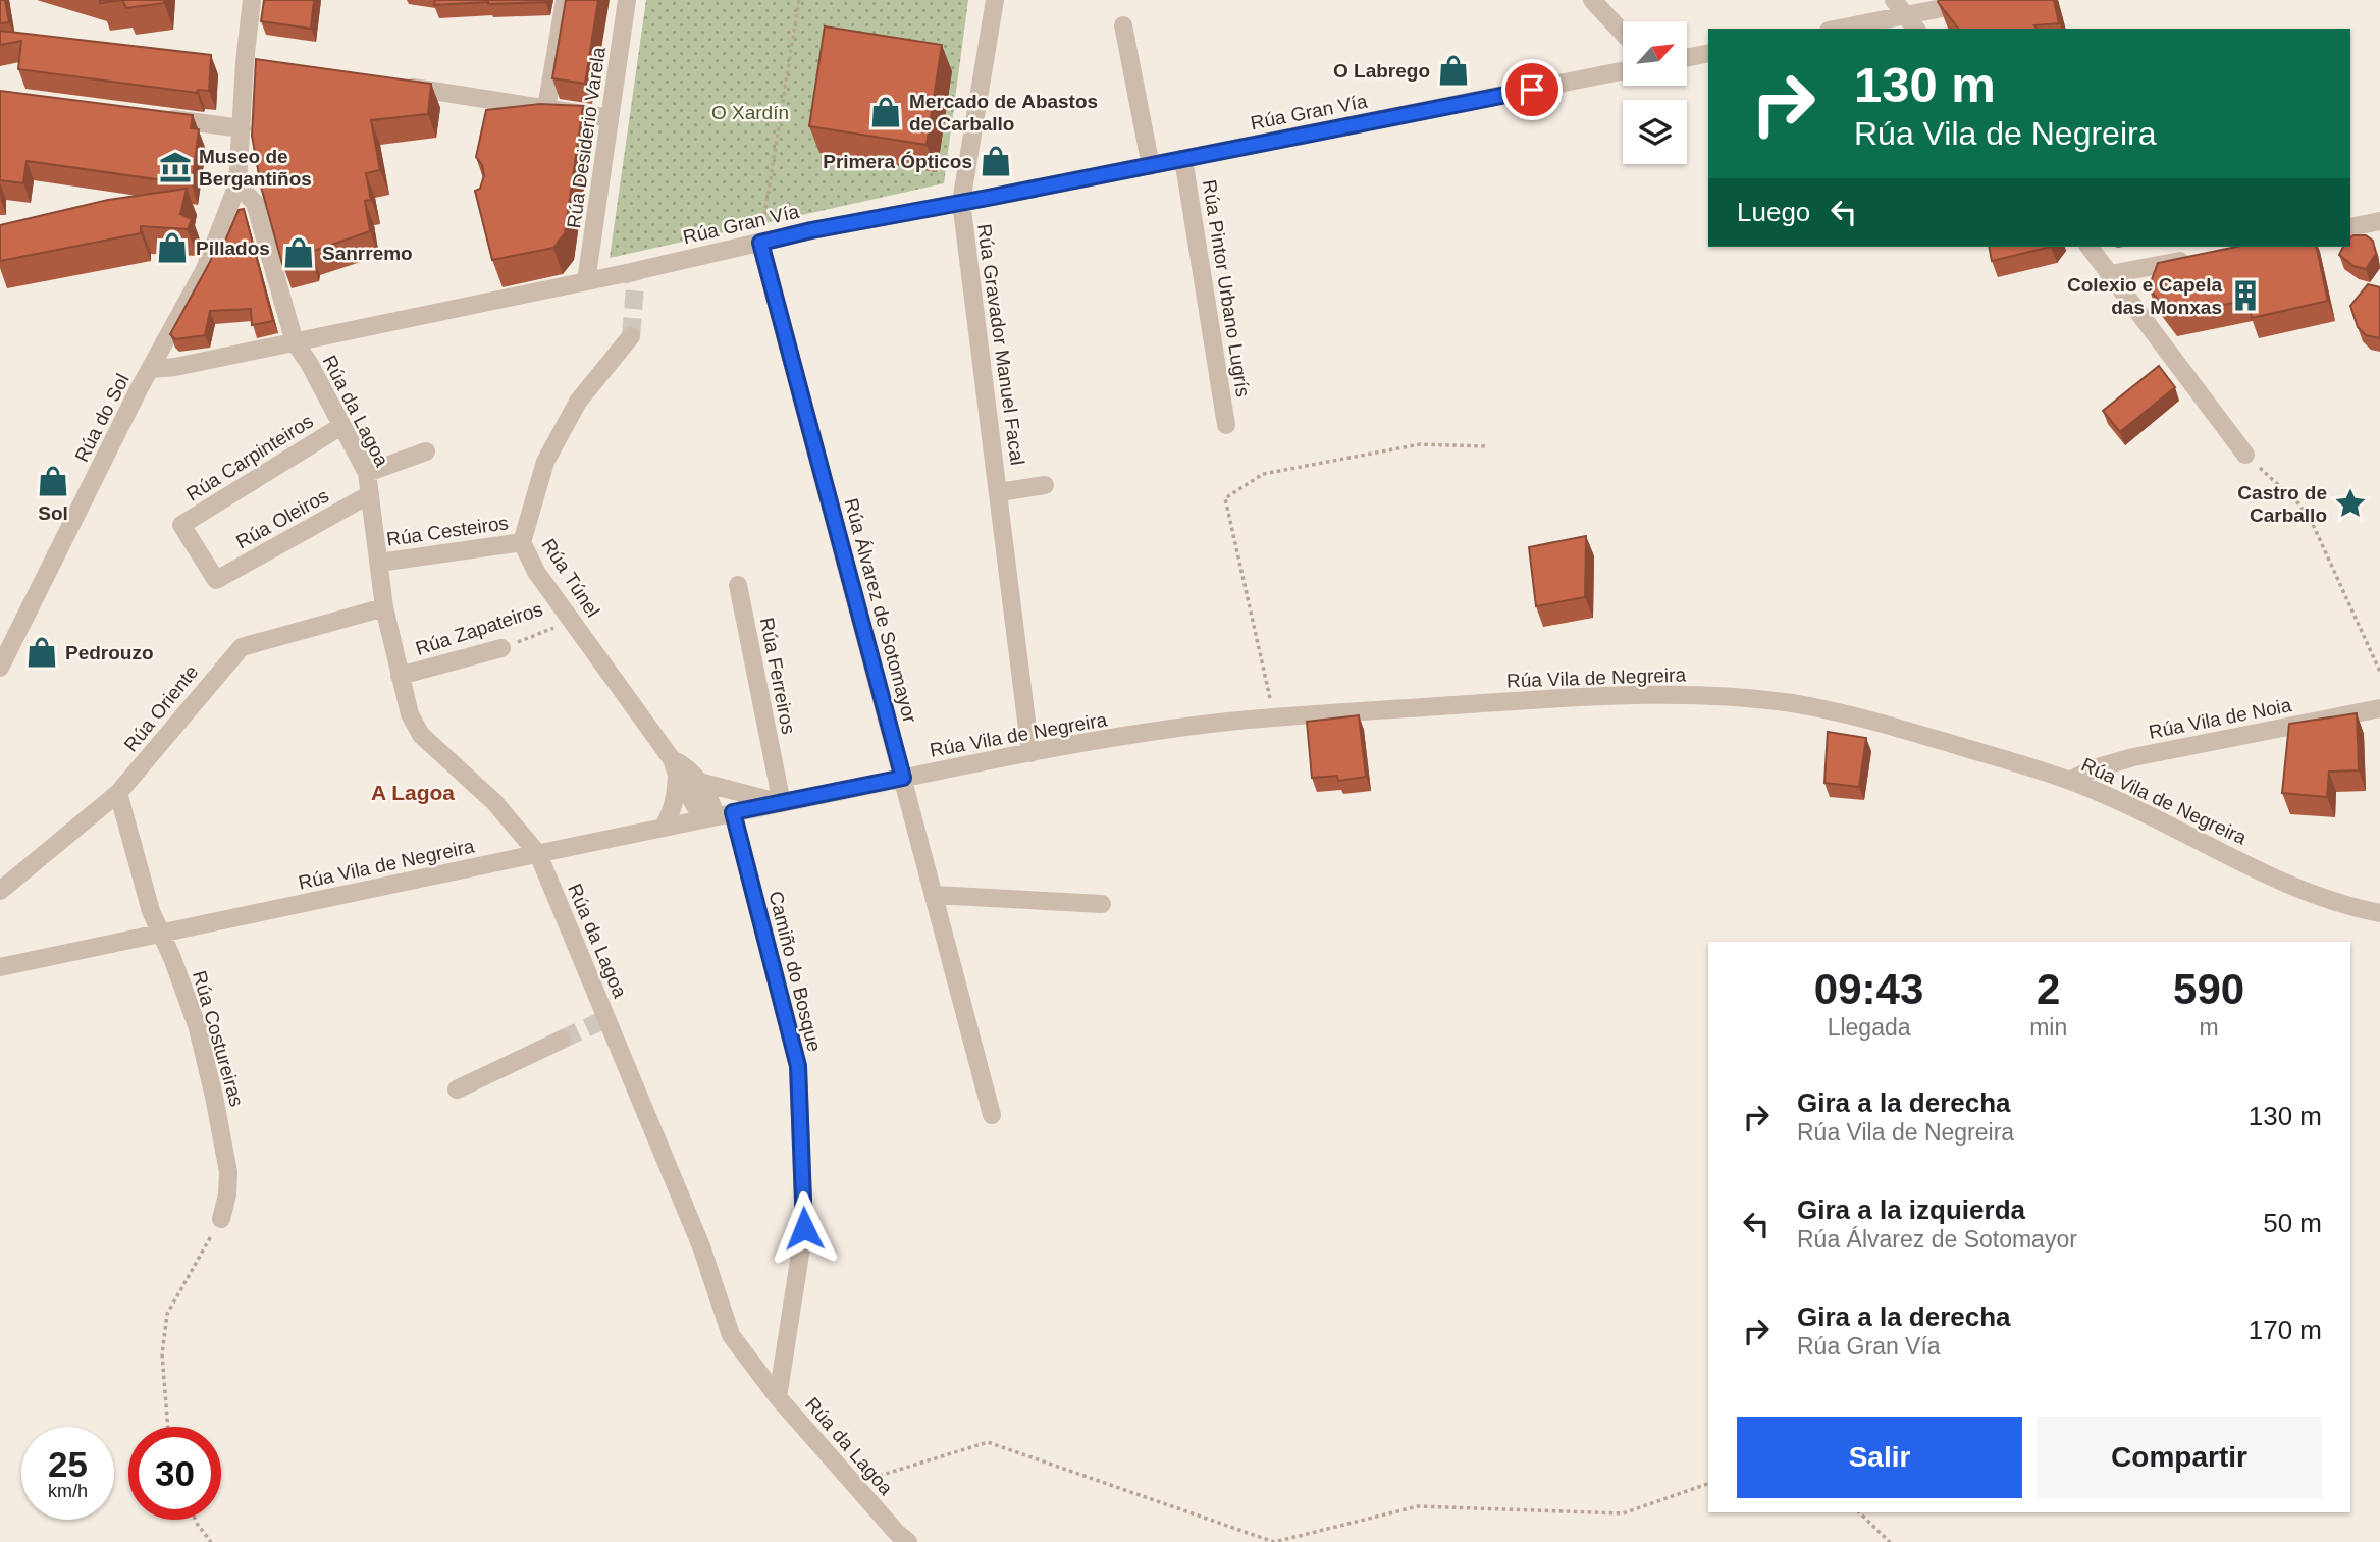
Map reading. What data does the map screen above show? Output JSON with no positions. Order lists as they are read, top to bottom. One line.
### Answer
{"streets":{"street":["Rúa Gran Vía","Rúa Desiderio Varela","Rúa Pintor Urbano Lugrís","Rúa Gravador Manuel Facal","Rúa da Lagoa","Rúa do Sol","Rúa Carpinteiros","Rúa Oleiros","Rúa Cesteiros","Rúa Túnel","Rúa Álvarez de Sotomayor","Rúa Zapateiros","Rúa Ferreiros","Rúa Vila de Negreira","Rúa Oriente","Rúa Vila de Noia","Camiño do Bosque","Rúa Costureiras"]},"crossings":[["Rúa Gran Vía","Rúa Desiderio Varela"],["Rúa Gran Vía","Rúa Pintor Urbano Lugrís"],["Rúa Gran Vía","Rúa Gravador Manuel Facal"],["Rúa Gran Vía","Rúa da Lagoa"],["Rúa Gran Vía","Rúa do Sol"],["Rúa Gran Vía","Rúa Álvarez de Sotomayor"],["Rúa Gravador Manuel Facal","Rúa Vila de Negreira"],["Rúa da Lagoa","Rúa do Sol"],["Rúa da Lagoa","Rúa Carpinteiros"],["Rúa da Lagoa","Rúa Oleiros"],["Rúa da Lagoa","Rúa Cesteiros"],["Rúa da Lagoa","Rúa Zapateiros"],["Rúa da Lagoa","Rúa Vila de Negreira"],["Rúa da Lagoa","Rúa Oriente"],["Rúa da Lagoa","Camiño do Bosque"],["Rúa Carpinteiros","Rúa Oleiros"],["Rúa Cesteiros","Rúa Túnel"],["Rúa Túnel","Rúa Zapateiros"],["Rúa Túnel","Rúa Vila de Negreira"],["Rúa Túnel","Camiño do Bosque"],["Rúa Álvarez de Sotomayor","Rúa Vila de Negreira"],["Rúa Ferreiros","Rúa Vila de Negreira"],["Rúa Vila de Negreira","Rúa Vila de Noia"],["Rúa Vila de Negreira","Camiño do Bosque"],["Rúa Vila de Negreira","Rúa Costureiras"],["Rúa Oriente","Rúa Costureiras"]],"districts":["A Lagoa"],"parks":["O Xardín"],"places":{"shop":["O Labrego","Mercado de Abastos de Carballo","Primera Ópticos","Pillados","Sanrremo","Sol","Pedrouzo"],"museum":["Museo de Bergantiños"],"building":["Colexio e Capela das Monxas"],"place":["Castro de Carballo"]},"north":"top right","page":{"turn":["130 m","Rúa Vila de Negreira"],"then":"Luego","eta":["09:43","Llegada","2","min","590","m"],"list":[{"name":"Gira a la derecha","note":"Rúa Vila de Negreira","value":"130 m"},{"name":"Gira a la izquierda","note":"Rúa Álvarez de Sotomayor","value":"50 m"},{"name":"Gira a la derecha","note":"Rúa Gran Vía","value":"170 m"}],"buttons":["Salir","Compartir"],"speed":"25 km/h","limit":"30"}}
